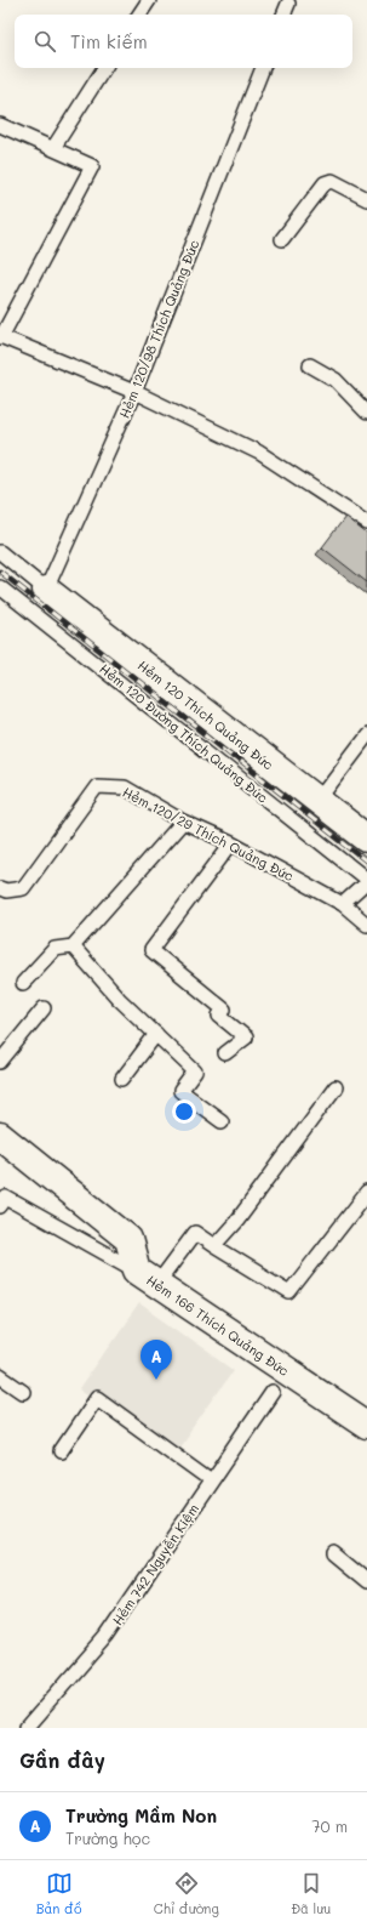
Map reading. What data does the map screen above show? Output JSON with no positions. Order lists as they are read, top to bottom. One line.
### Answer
{"streets":{"street":["Hẻm 120 Thích Quảng Đức","Hẻm 166 Thích Quảng Đức"],"lane":["Hẻm 120/98 Thích Quảng Đức","Hẻm 120 Đường Thích Quảng Đức","Hẻm 120/29 Thích Quảng Đức","Hẻm 742 Nguyễn Kiệm"]},"crossings":[["Hẻm 120/98 Thích Quảng Đức","Hẻm 120 Thích Quảng Đức"]],"page":{"search":"Tìm kiếm","pins":"A","heading":"Gần đây","list":[{"mark":"A","name":"Trường Mầm Non","note":"Trường học","value":"70 m"}],"nav":["Bản đồ","Chỉ đường","Đã lưu"]}}
